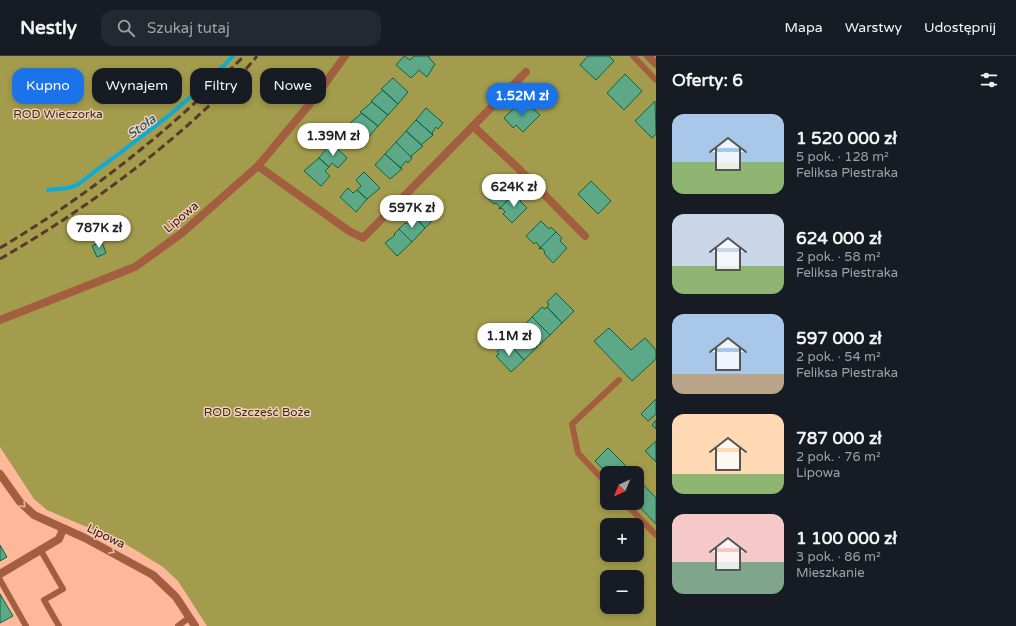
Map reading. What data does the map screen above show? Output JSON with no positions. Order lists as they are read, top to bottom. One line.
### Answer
{"streets":{"street":["Lipowa"]},"water":["Stoła"],"parks":["ROD Wieczorka","ROD Szczęść Boże"],"north":"bottom left","page":{"header":"Nestly","search":"Szukaj tutaj","nav":["Mapa","Warstwy","Udostępnij"],"heading":"Oferty: 6","chip":["Kupno","Wynajem","Filtry","Nowe"],"price":["1.52M zł","1.39M zł","624K zł","597K zł","787K zł","1.1M zł"],"list":[{"name":"1 520 000 zł","note":"5 pok. · 128 m² · Feliksa Piestraka"},{"name":"624 000 zł","note":"2 pok. · 58 m² · Feliksa Piestraka"},{"name":"597 000 zł","note":"2 pok. · 54 m² · Feliksa Piestraka"},{"name":"787 000 zł","note":"2 pok. · 76 m² · Lipowa"},{"name":"1 100 000 zł","note":"3 pok. · 86 m² · Mieszkanie"}],"map_buttons":["+","−"]}}
